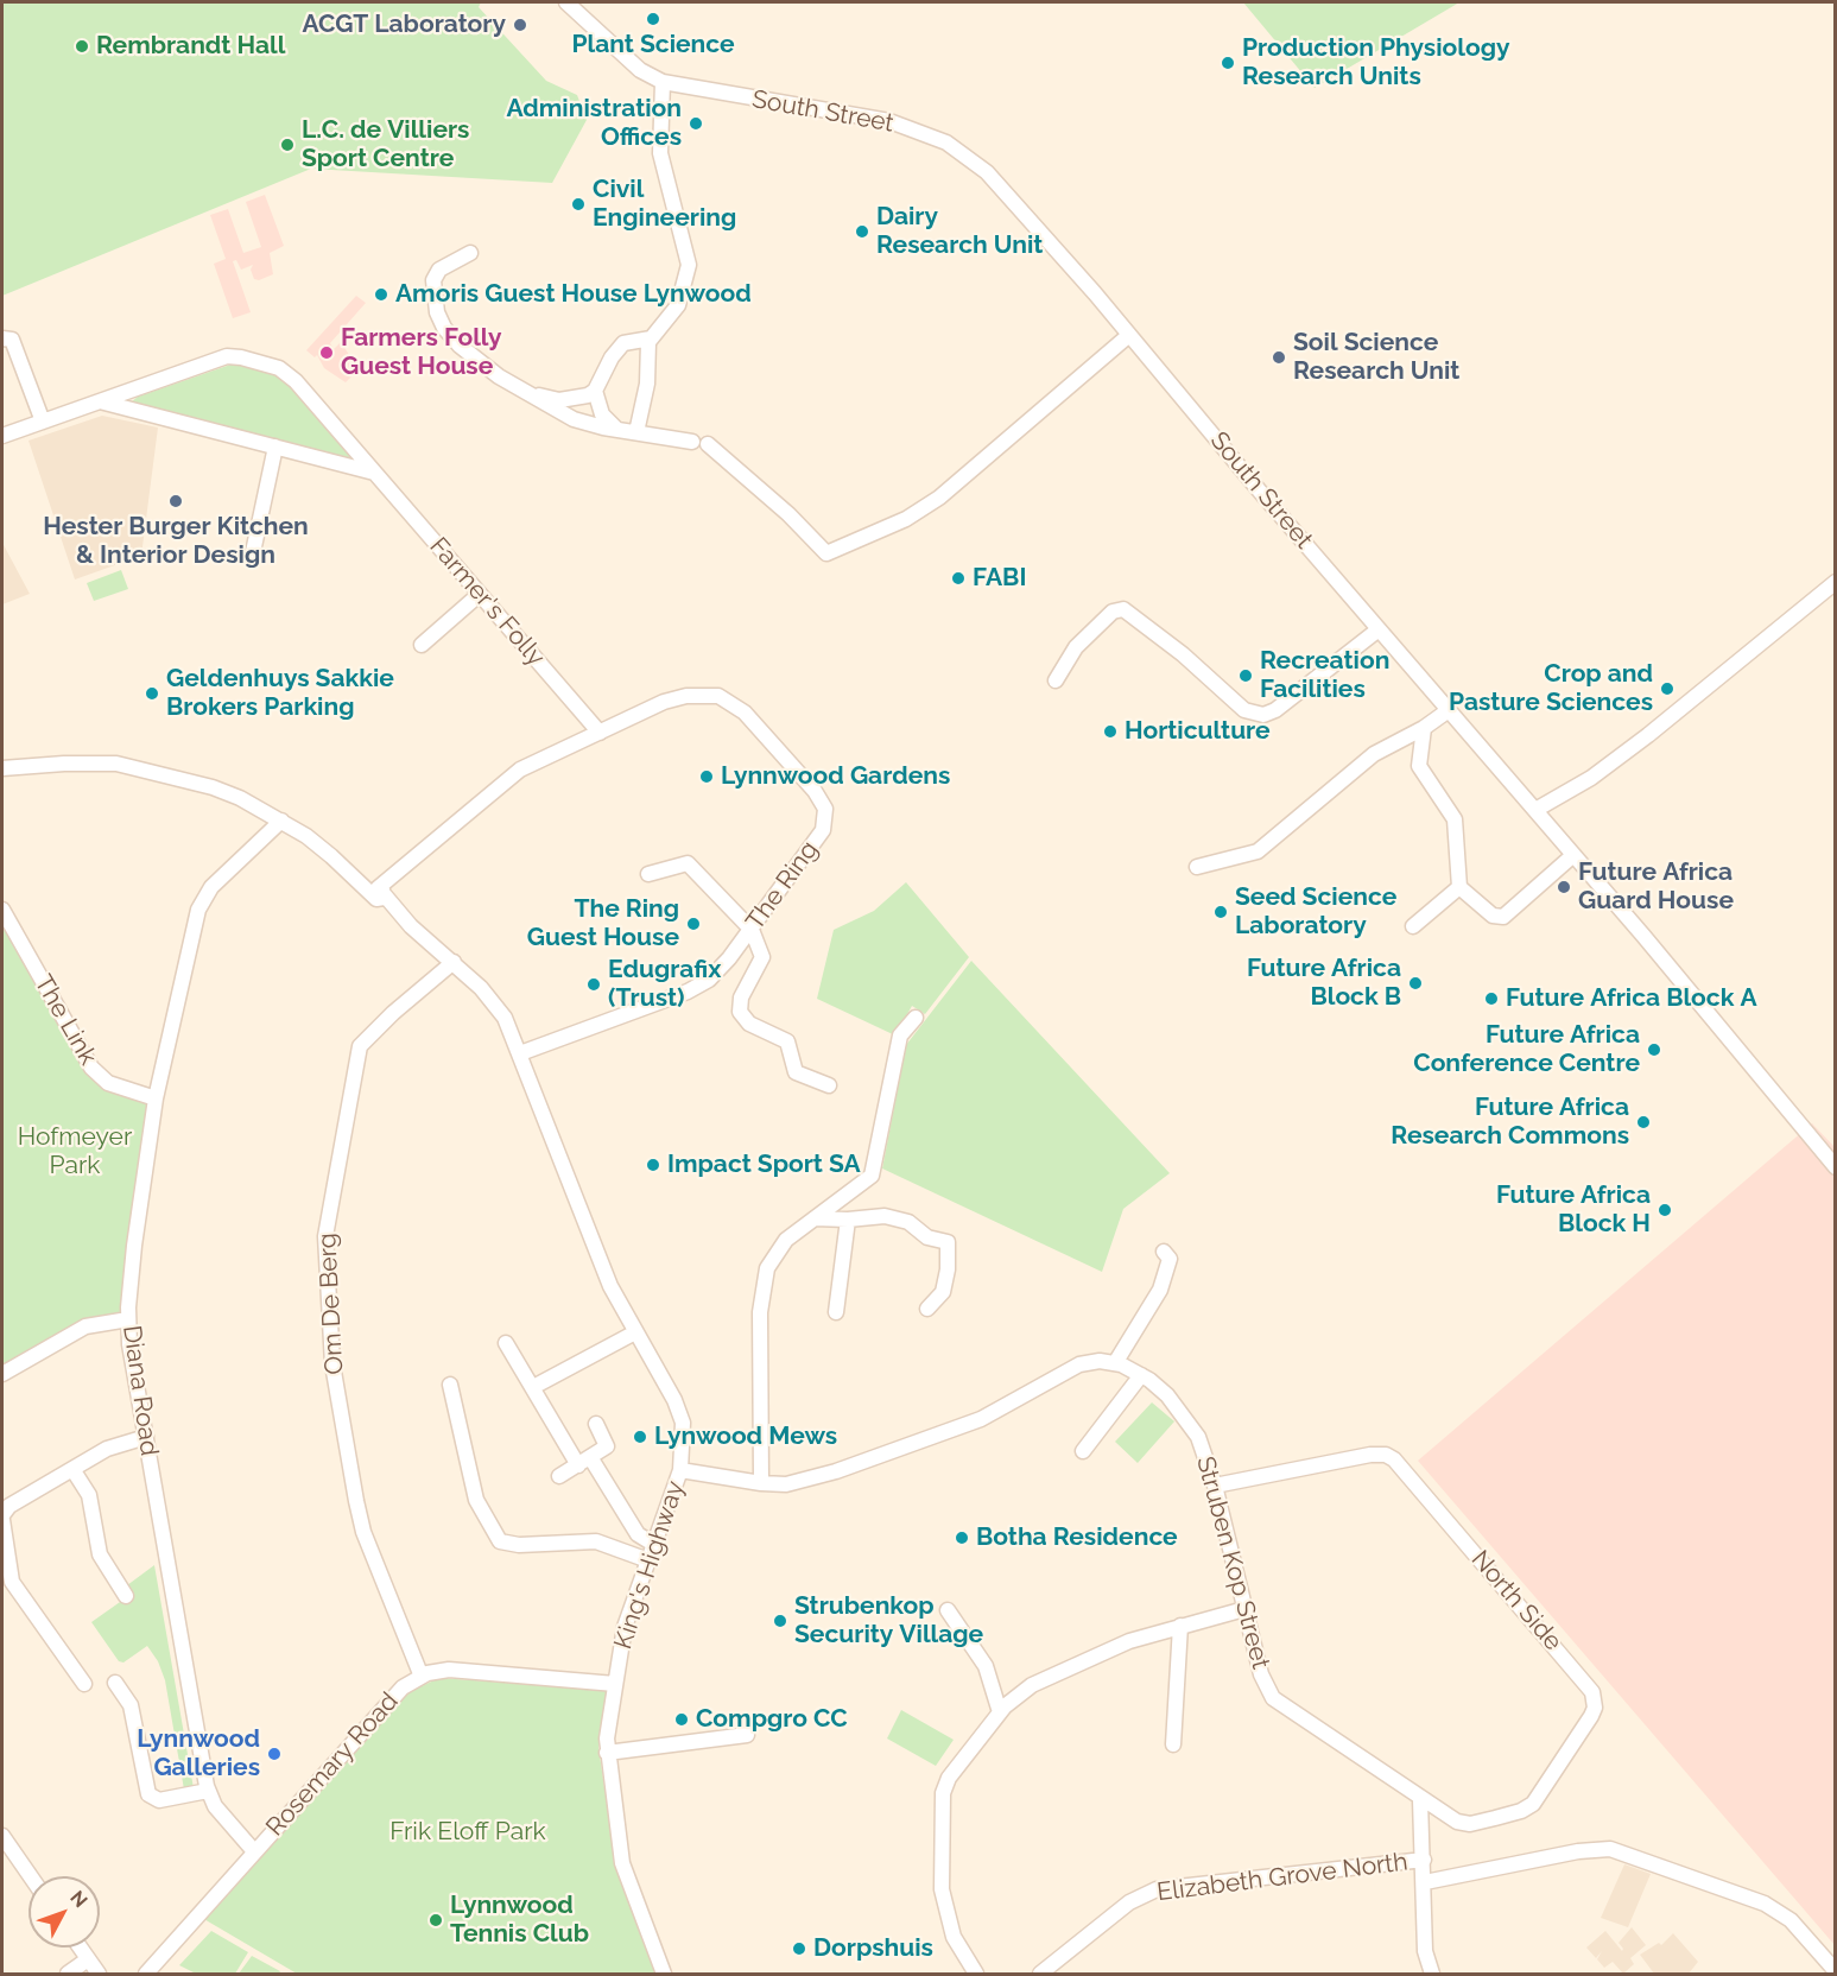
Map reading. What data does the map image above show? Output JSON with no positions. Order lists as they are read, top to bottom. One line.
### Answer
{"streets":{"street":["South Street","Farmer's Folly","The Ring","The Link","Om De Berg","Diana Road","Struben Kop Street","King's Highway","North Side","Rosemary Road","Elizabeth Grove North"]},"crossings":[["Farmer's Folly","The Ring"],["The Ring","King's Highway"],["The Link","Diana Road"],["Om De Berg","King's Highway"],["Om De Berg","Rosemary Road"],["Diana Road","King's Highway"],["Diana Road","Rosemary Road"],["Struben Kop Street","King's Highway"],["Struben Kop Street","North Side"],["King's Highway","Rosemary Road"]],"parks":["Hofmeyer Park","Frik Eloff Park"],"places":["Plant Science","ACGT Laboratory","Rembrandt Hall","Production Physiology Research Units","Administration Offices","L.C. de Villiers Sport Centre","Civil Engineering","Dairy Research Unit","Amoris Guest House Lynwood","Farmers Folly Guest House","Soil Science Research Unit","Hester Burger Kitchen & Interior Design","FABI","Recreation Facilities","Crop and Pasture Sciences","Geldenhuys Sakkie Brokers Parking","Horticulture","Lynnwood Gardens","Future Africa Guard House","Seed Science Laboratory","The Ring Guest House","Future Africa Block B","Edugrafix (Trust)","Future Africa Block A","Future Africa Conference Centre","Future Africa Research Commons","Impact Sport SA","Future Africa Block H","Lynwood Mews","Botha Residence","Strubenkop Security Village","Compgro CC","Lynnwood Galleries","Lynnwood Tennis Club","Dorpshuis"],"north":"top right"}
